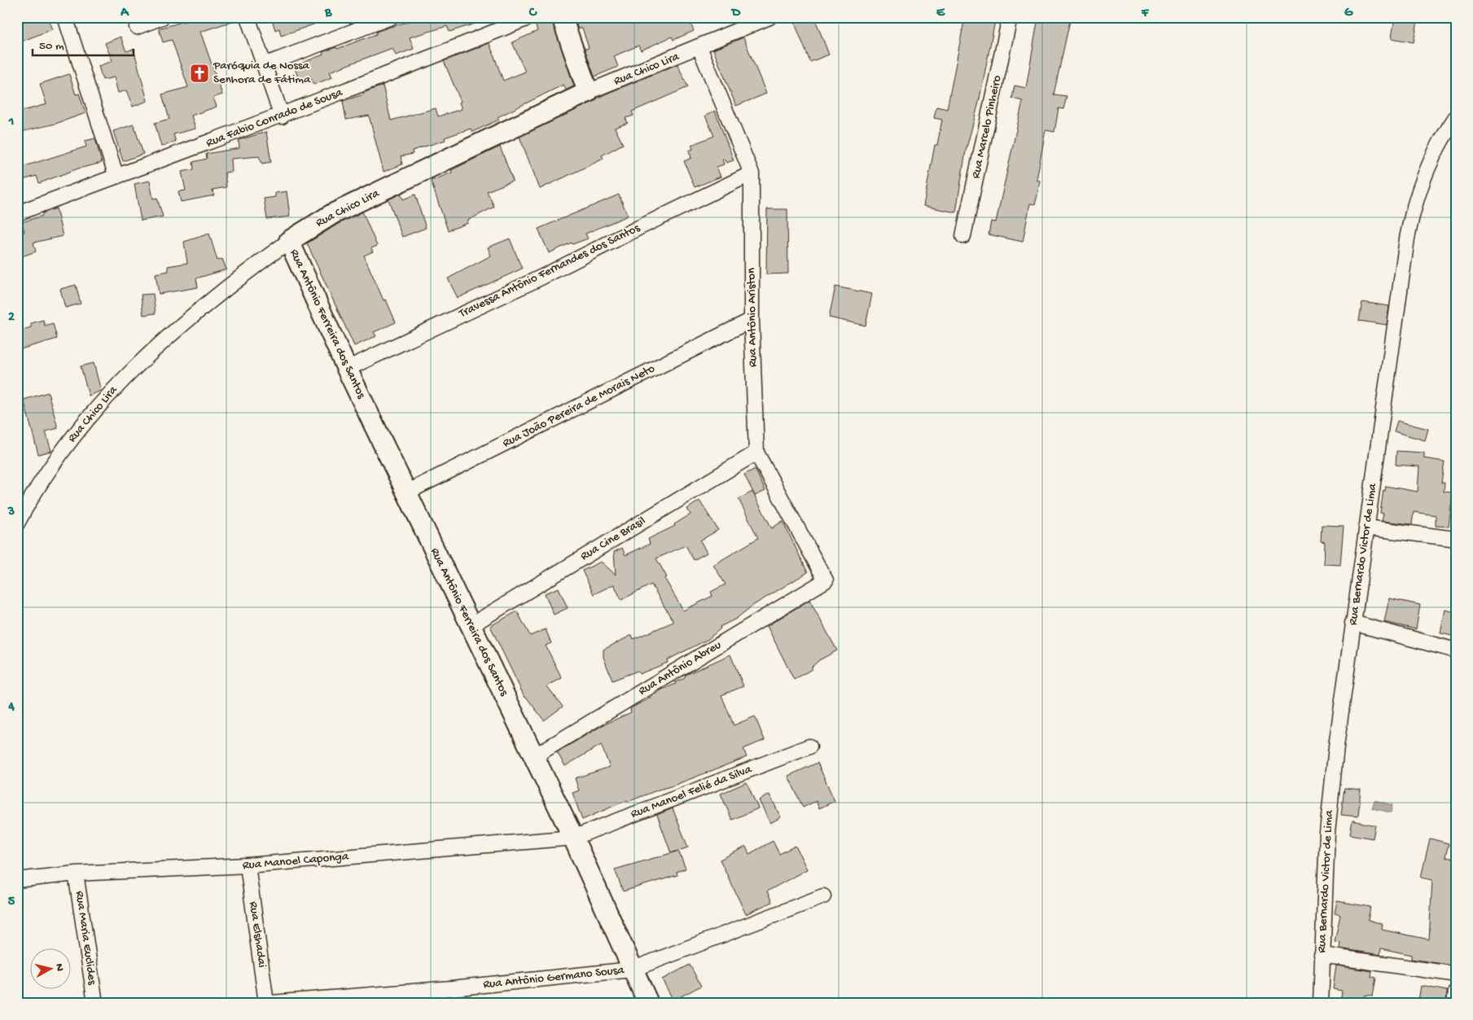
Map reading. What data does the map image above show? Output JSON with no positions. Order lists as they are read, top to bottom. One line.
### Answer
{"streets":{"street":["Rua Chico Lira","Rua Fabio Conrado de Sousa","Rua Marcelo Pinheiro","Travessa Antônio Fernandes dos Santos","Rua Antônio Ariston","Rua Antônio Ferreira dos Santos","Rua João Pereira de Morais Neto","Rua Cine Brasil","Rua Bernardo Victor de Lima","Rua Antônio Abreu","Rua Manoel Felié da Silva","Rua Manoel Caponga","Rua Elshadai","Rua Maria Euclides","Rua Antônio Germano Sousa"]},"crossings":[["Rua Chico Lira","Rua Antônio Ariston"],["Rua Chico Lira","Rua Antônio Ferreira dos Santos"],["Travessa Antônio Fernandes dos Santos","Rua Antônio Ariston"],["Travessa Antônio Fernandes dos Santos","Rua Antônio Ferreira dos Santos"],["Rua Antônio Ariston","Rua João Pereira de Morais Neto"],["Rua Antônio Ariston","Rua Cine Brasil"],["Rua Antônio Ariston","Rua Antônio Abreu"],["Rua Antônio Ferreira dos Santos","Rua João Pereira de Morais Neto"],["Rua Antônio Ferreira dos Santos","Rua Cine Brasil"],["Rua Antônio Ferreira dos Santos","Rua Antônio Abreu"],["Rua Antônio Ferreira dos Santos","Rua Manoel Felié da Silva"],["Rua Antônio Ferreira dos Santos","Rua Manoel Caponga"],["Rua Antônio Ferreira dos Santos","Rua Antônio Germano Sousa"],["Rua Manoel Felié da Silva","Rua Manoel Caponga"],["Rua Manoel Caponga","Rua Elshadai"],["Rua Manoel Caponga","Rua Maria Euclides"]],"places":{"church":["Paróquia de Nossa Senhora de Fátima"]},"scale_bar":"50 m","north":"right","grid":{"columns":["A","B","C","D","E","F","G"],"rows":["1","2","3","4","5"]}}
